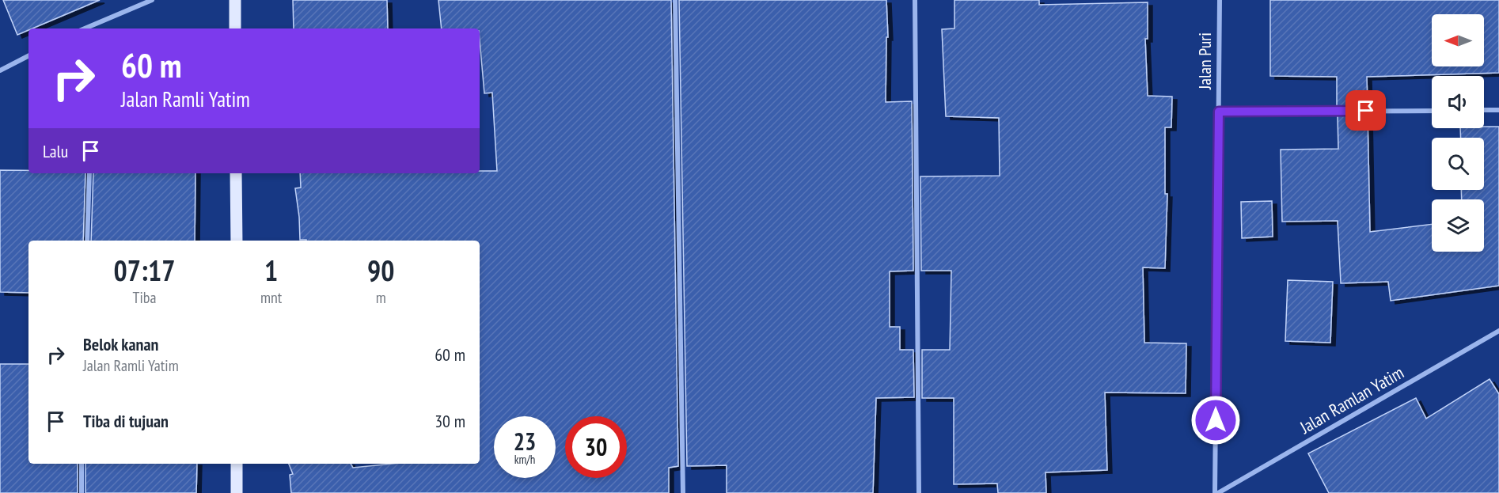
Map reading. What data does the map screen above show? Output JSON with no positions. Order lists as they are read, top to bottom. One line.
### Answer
{"streets":{"street":["Jalan Puri","Jalan Ramlan Yatim"]},"crossings":[["Jalan Puri","Jalan Ramlan Yatim"]],"north":"left","page":{"turn":["60 m","Jalan Ramli Yatim"],"then":"Lalu","eta":["07:17","Tiba","1","mnt","90","m"],"list":[{"name":"Belok kanan","note":"Jalan Ramli Yatim","value":"60 m"},{"name":"Tiba di tujuan","value":"30 m"}],"speed":"23 km/h","limit":"30"}}
